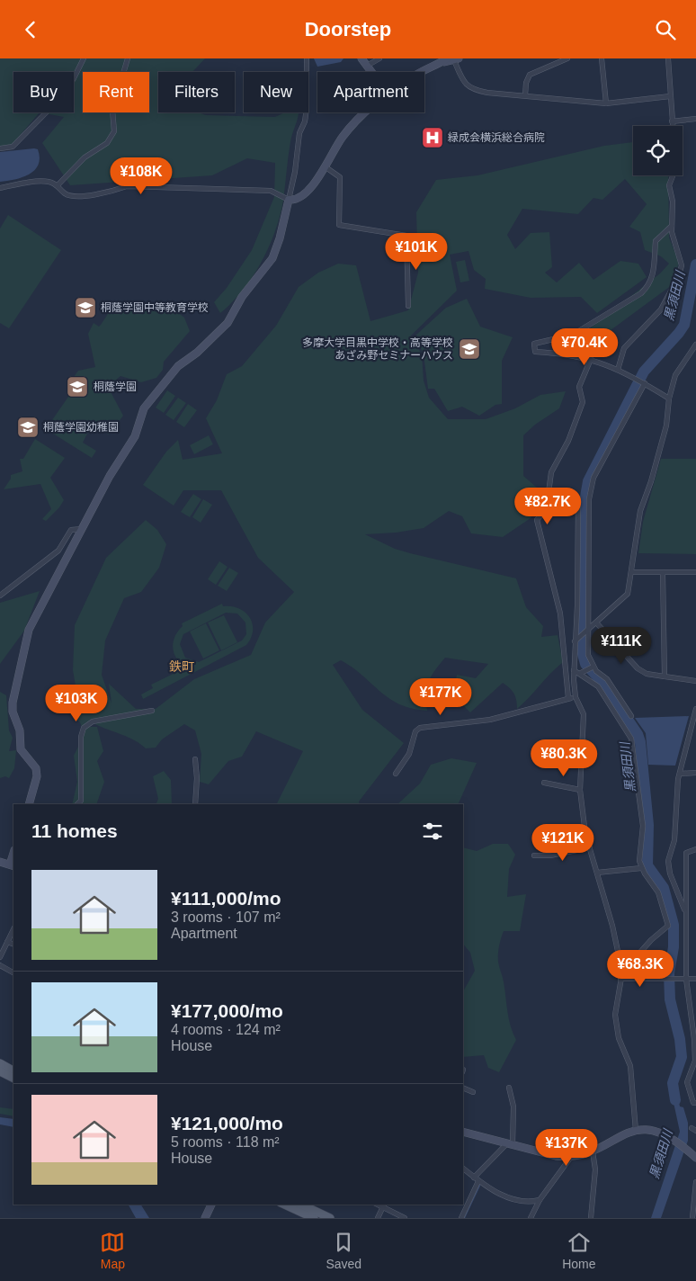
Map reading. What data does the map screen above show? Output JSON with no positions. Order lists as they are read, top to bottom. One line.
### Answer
{"districts":["鉄町"],"water":["黒須田川"],"places":{"hospital":["緑成会横浜総合病院"],"school or university":["桐蔭学園中等教育学校","多摩大学目黒中学校・高等学校 あざみ野セミナーハウス","桐蔭学園","桐蔭学園幼稚園"]},"page":{"header":"Doorstep","chip":["Buy","Rent","Filters","New","Apartment"],"price":["¥108K","¥101K","¥70.4K","¥82.7K","¥111K","¥177K","¥103K","¥80.3K","¥121K","¥68.3K","¥137K"],"heading":"11 homes","list":[{"name":"¥111,000/mo","note":"3 rooms · 107 m² · Apartment"},{"name":"¥177,000/mo","note":"4 rooms · 124 m² · House"},{"name":"¥121,000/mo","note":"5 rooms · 118 m² · House"}],"tabs":["Map","Saved","Home"]}}
